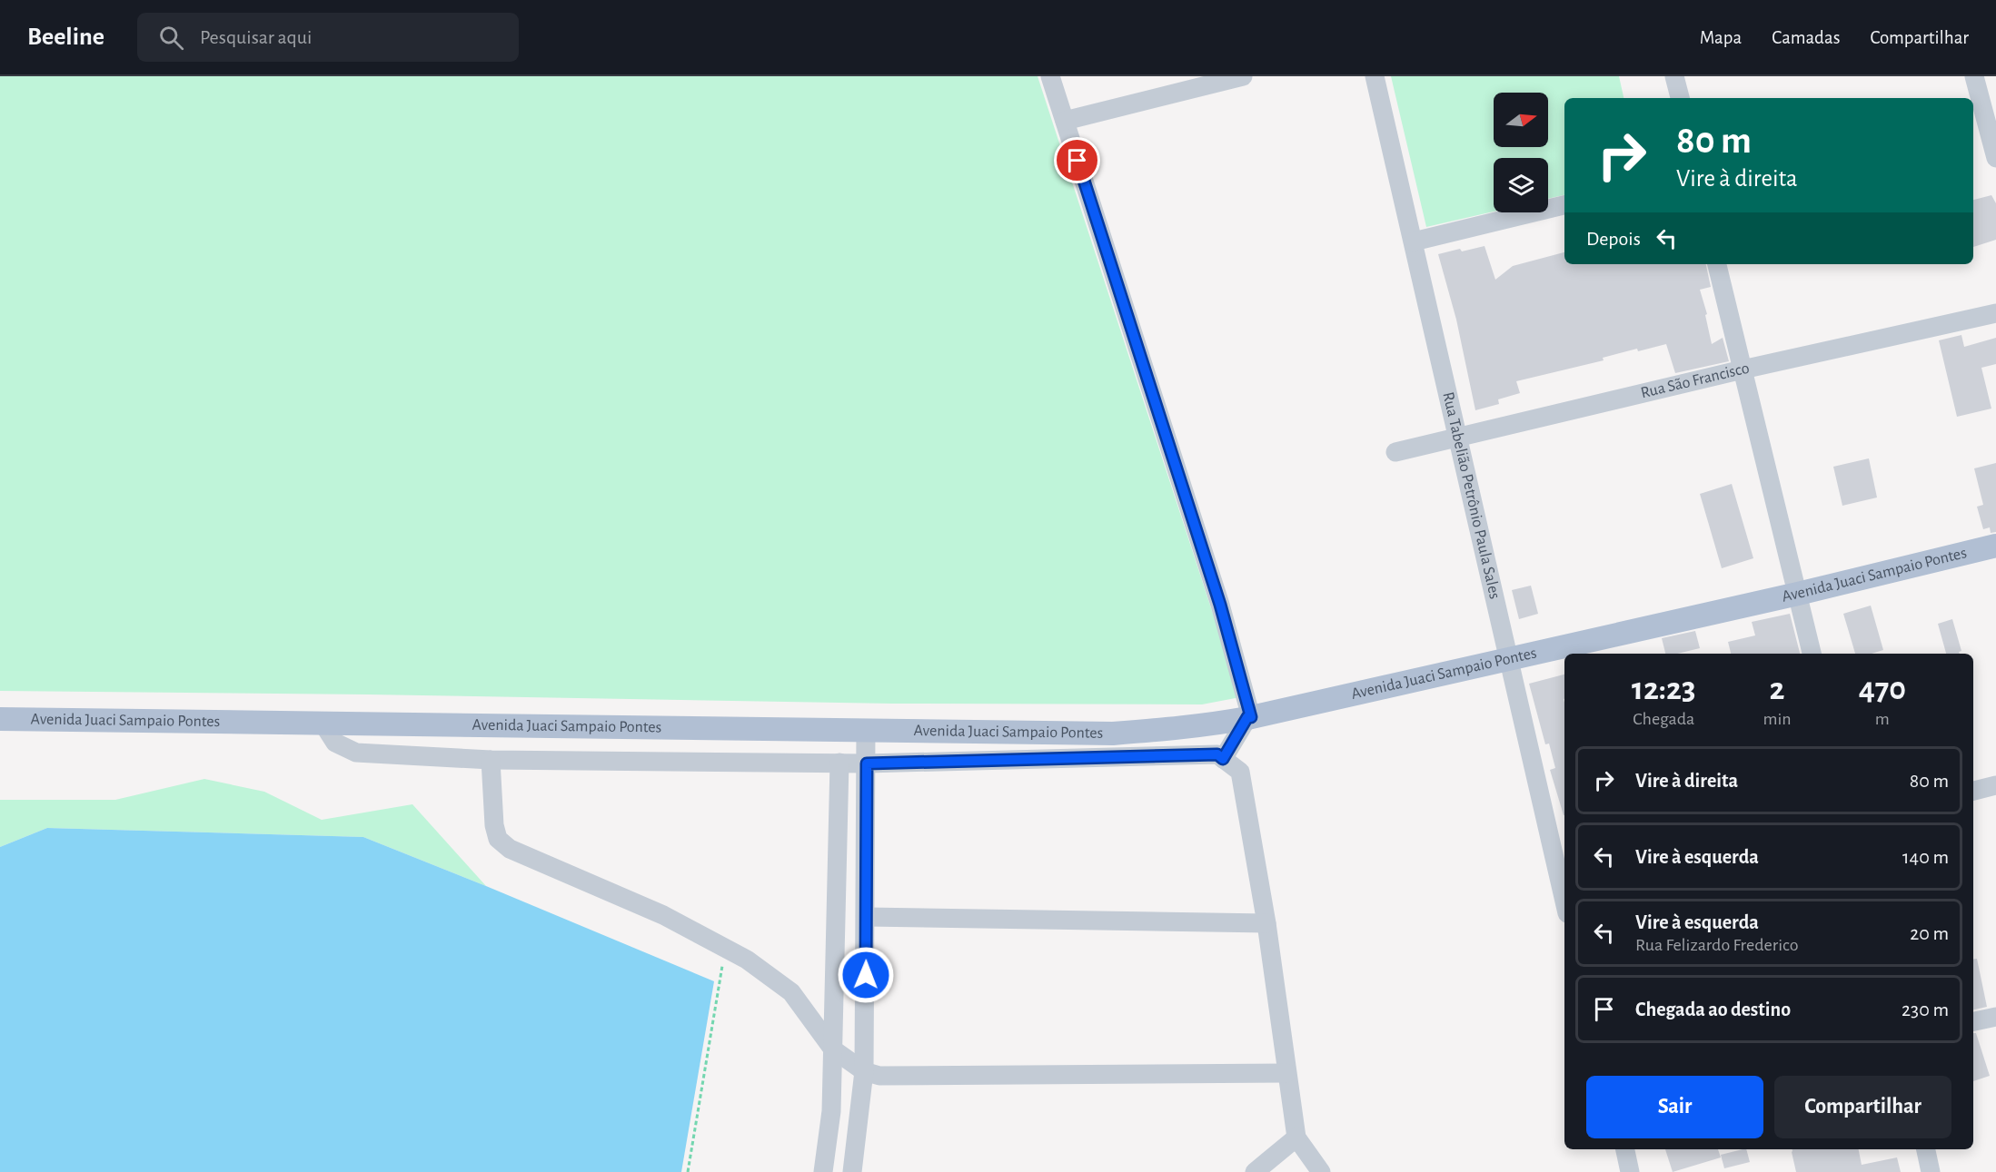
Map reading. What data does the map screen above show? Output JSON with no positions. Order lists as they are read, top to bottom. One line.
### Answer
{"streets":{"main road":["Avenida Juaci Sampaio Pontes"],"street":["Rua São Francisco","Rua Tabelião Petrônio Paula Sales"]},"crossings":[["Rua São Francisco","Rua Tabelião Petrônio Paula Sales"],["Rua Tabelião Petrônio Paula Sales","Avenida Juaci Sampaio Pontes"]],"north":"right","page":{"header":"Beeline","search":"Pesquisar aqui","nav":["Mapa","Camadas","Compartilhar"],"turn":["80 m","Vire à direita"],"then":"Depois","eta":["12:23","Chegada","2","min","470","m"],"list":[{"name":"Vire à direita","value":"80 m"},{"name":"Vire à esquerda","value":"140 m"},{"name":"Vire à esquerda","note":"Rua Felizardo Frederico","value":"20 m"},{"name":"Chegada ao destino","value":"230 m"}],"buttons":["Sair","Compartilhar"]}}
